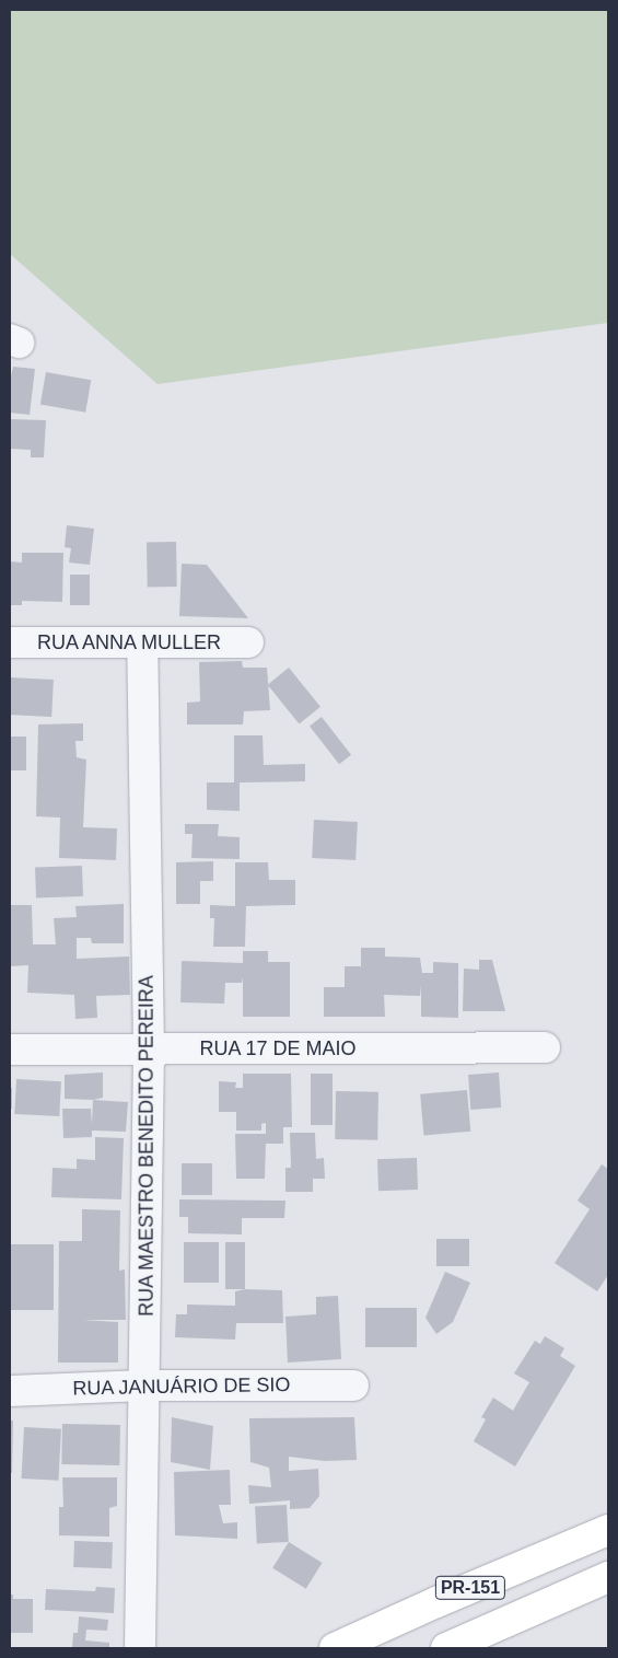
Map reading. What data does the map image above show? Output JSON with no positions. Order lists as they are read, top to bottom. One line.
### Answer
{"streets":{"highway":["PR-151"],"street":["RUA ANNA MULLER","RUA 17 DE MAIO","RUA MAESTRO BENEDITO PEREIRA","RUA JANUÁRIO DE SIO"]},"crossings":[["RUA ANNA MULLER","RUA MAESTRO BENEDITO PEREIRA"],["RUA 17 DE MAIO","RUA MAESTRO BENEDITO PEREIRA"],["RUA MAESTRO BENEDITO PEREIRA","RUA JANUÁRIO DE SIO"]]}
